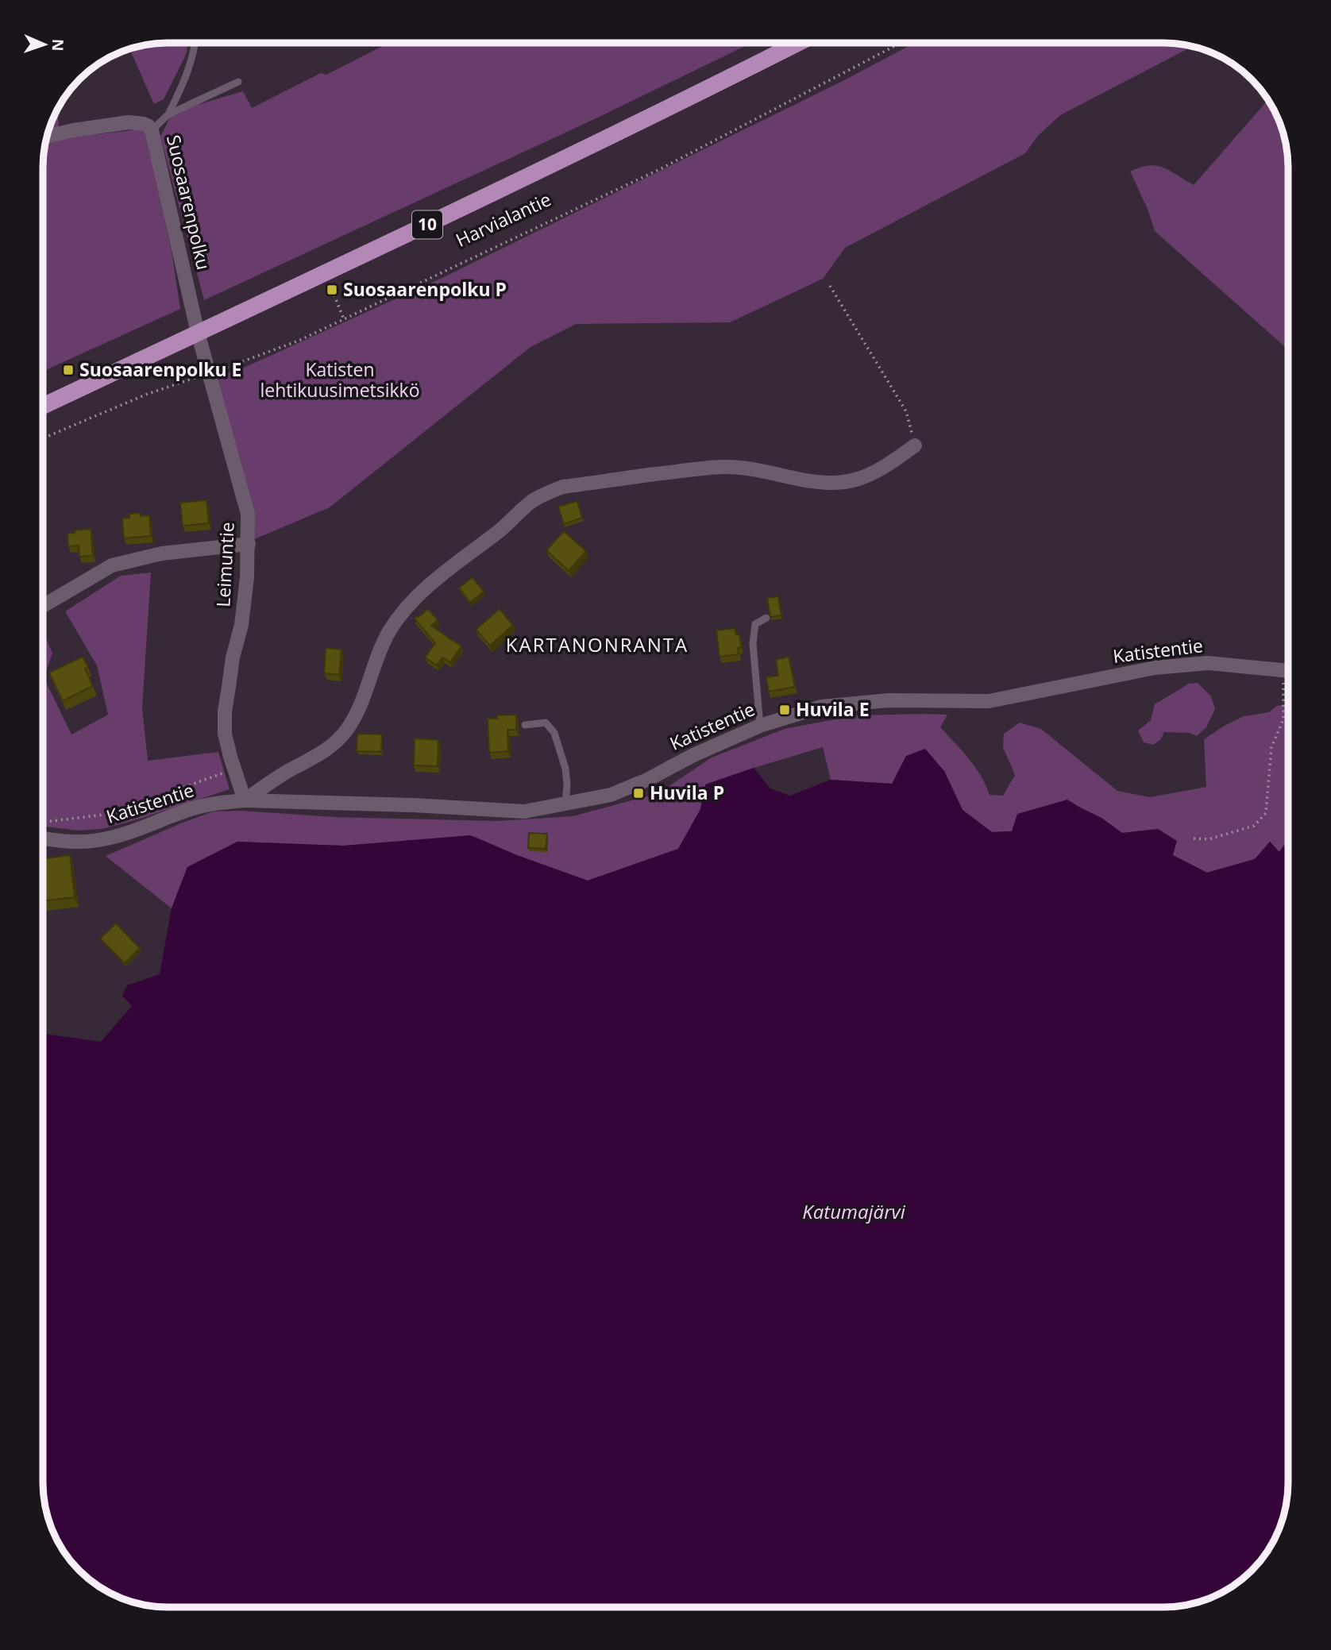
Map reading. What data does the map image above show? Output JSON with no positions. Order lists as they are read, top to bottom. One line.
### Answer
{"streets":{"highway":["Harvialantie","10"],"street":["Suosaarenpolku","Leimuntie","Katistentie"]},"crossings":[["Suosaarenpolku","Harvialantie"],["Suosaarenpolku","Leimuntie"],["Harvialantie","Leimuntie"],["Leimuntie","Katistentie"]],"districts":["KARTANONRANTA"],"water":["Katumajärvi"],"parks":["Katisten lehtikuusimetsikkö"],"places":{"transit":["Suosaarenpolku P","Suosaarenpolku E","Huvila E","Huvila P"]},"north":"right"}
